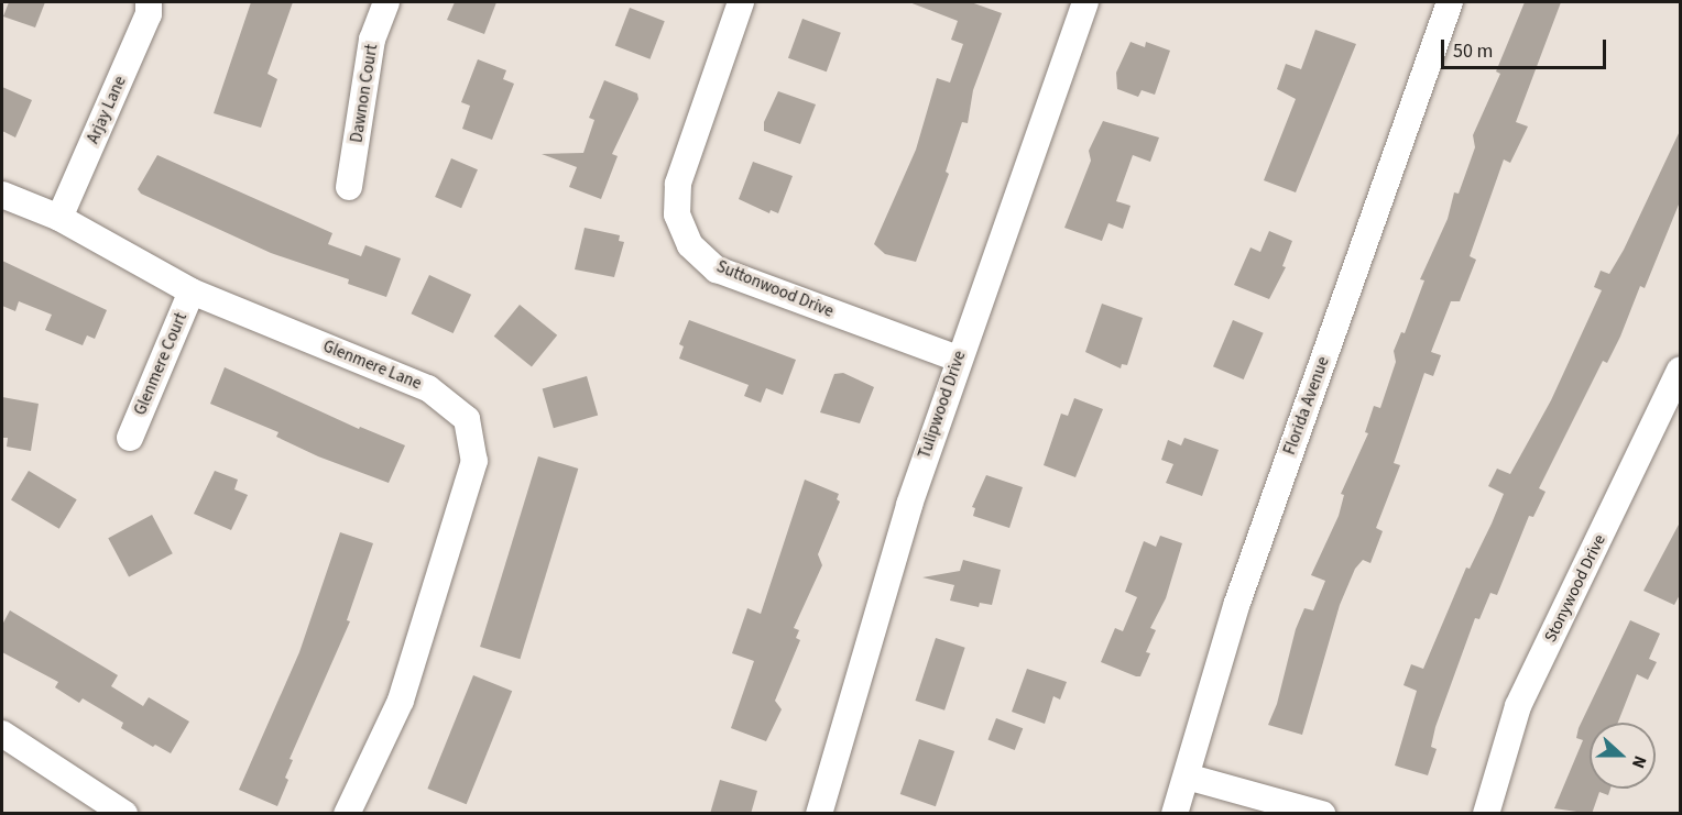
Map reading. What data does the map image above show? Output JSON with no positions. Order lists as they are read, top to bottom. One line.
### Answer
{"streets":{"street":["Dawnon Court","Arjay Lane","Suttonwood Drive","Glenmere Court","Glenmere Lane","Tulipwood Drive","Florida Avenue","Stonywood Drive"]},"crossings":[["Arjay Lane","Glenmere Lane"],["Suttonwood Drive","Tulipwood Drive"],["Glenmere Court","Glenmere Lane"]],"scale_bar":"50 m","north":"right"}
